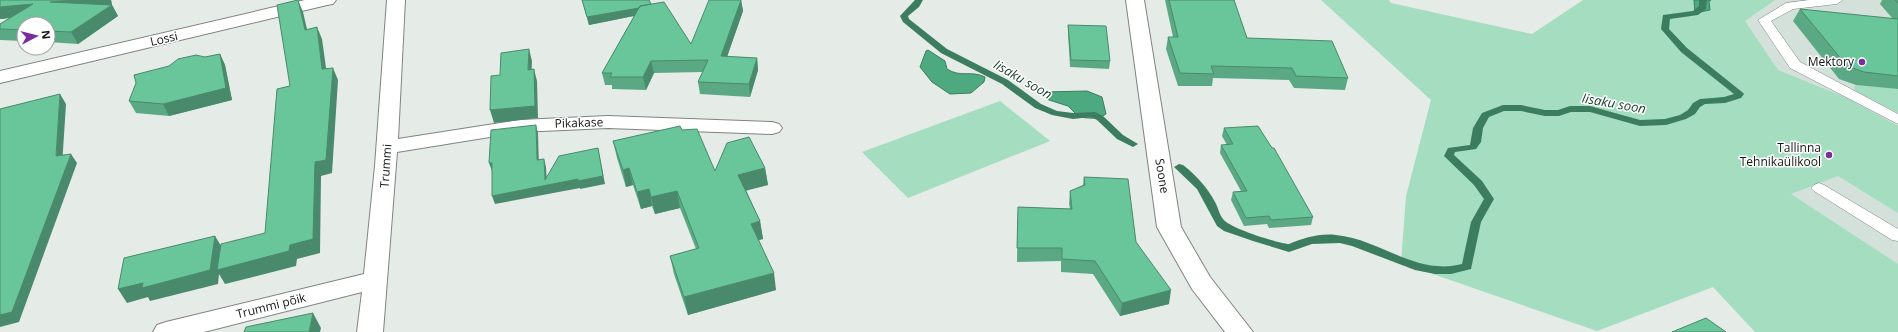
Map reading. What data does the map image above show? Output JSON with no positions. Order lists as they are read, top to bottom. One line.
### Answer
{"streets":{"street":["Lossi","Pikakase","Trummi","Soone","Trummi põik"]},"crossings":[["Pikakase","Trummi"],["Trummi","Trummi põik"]],"water":["Iisaku soon"],"places":["Mektory","Tallinna Tehnikaülikool"],"north":"right"}
